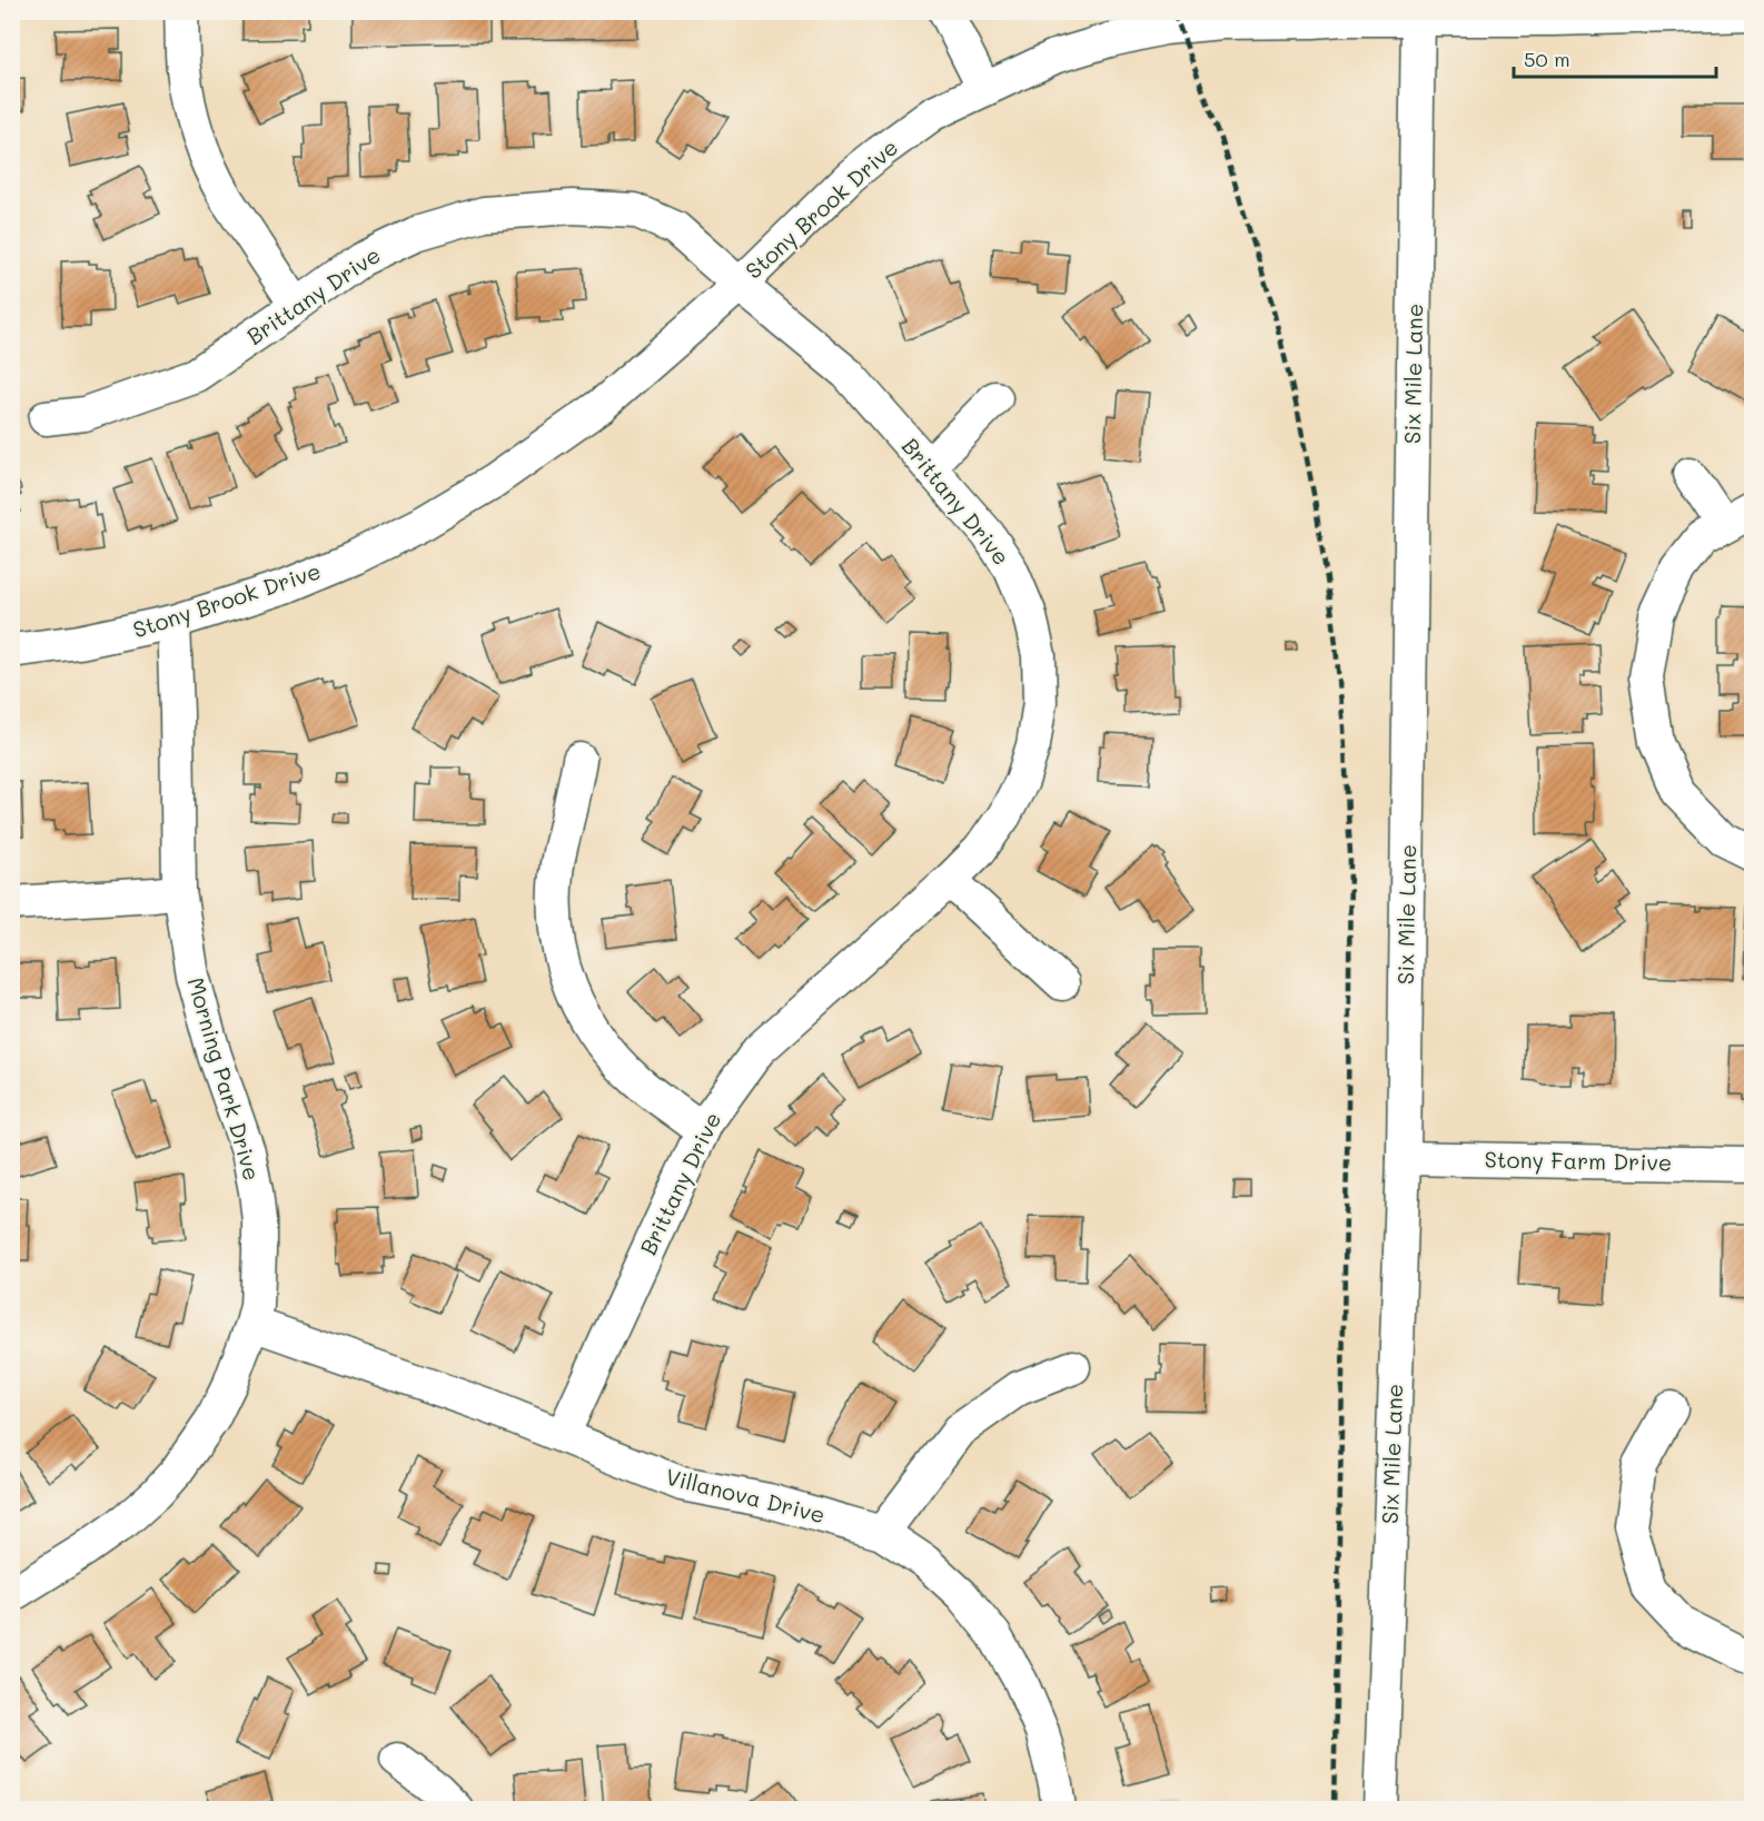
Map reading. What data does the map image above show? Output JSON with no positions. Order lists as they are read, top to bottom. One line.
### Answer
{"streets":{"street":["Stony Brook Drive","Brittany Drive","Six Mile Lane","Morning Park Drive","Stony Farm Drive","Villanova Drive"]},"crossings":[["Stony Brook Drive","Brittany Drive"],["Stony Brook Drive","Six Mile Lane"],["Stony Brook Drive","Morning Park Drive"],["Brittany Drive","Villanova Drive"],["Six Mile Lane","Stony Farm Drive"],["Morning Park Drive","Villanova Drive"]],"scale_bar":"50 m"}
